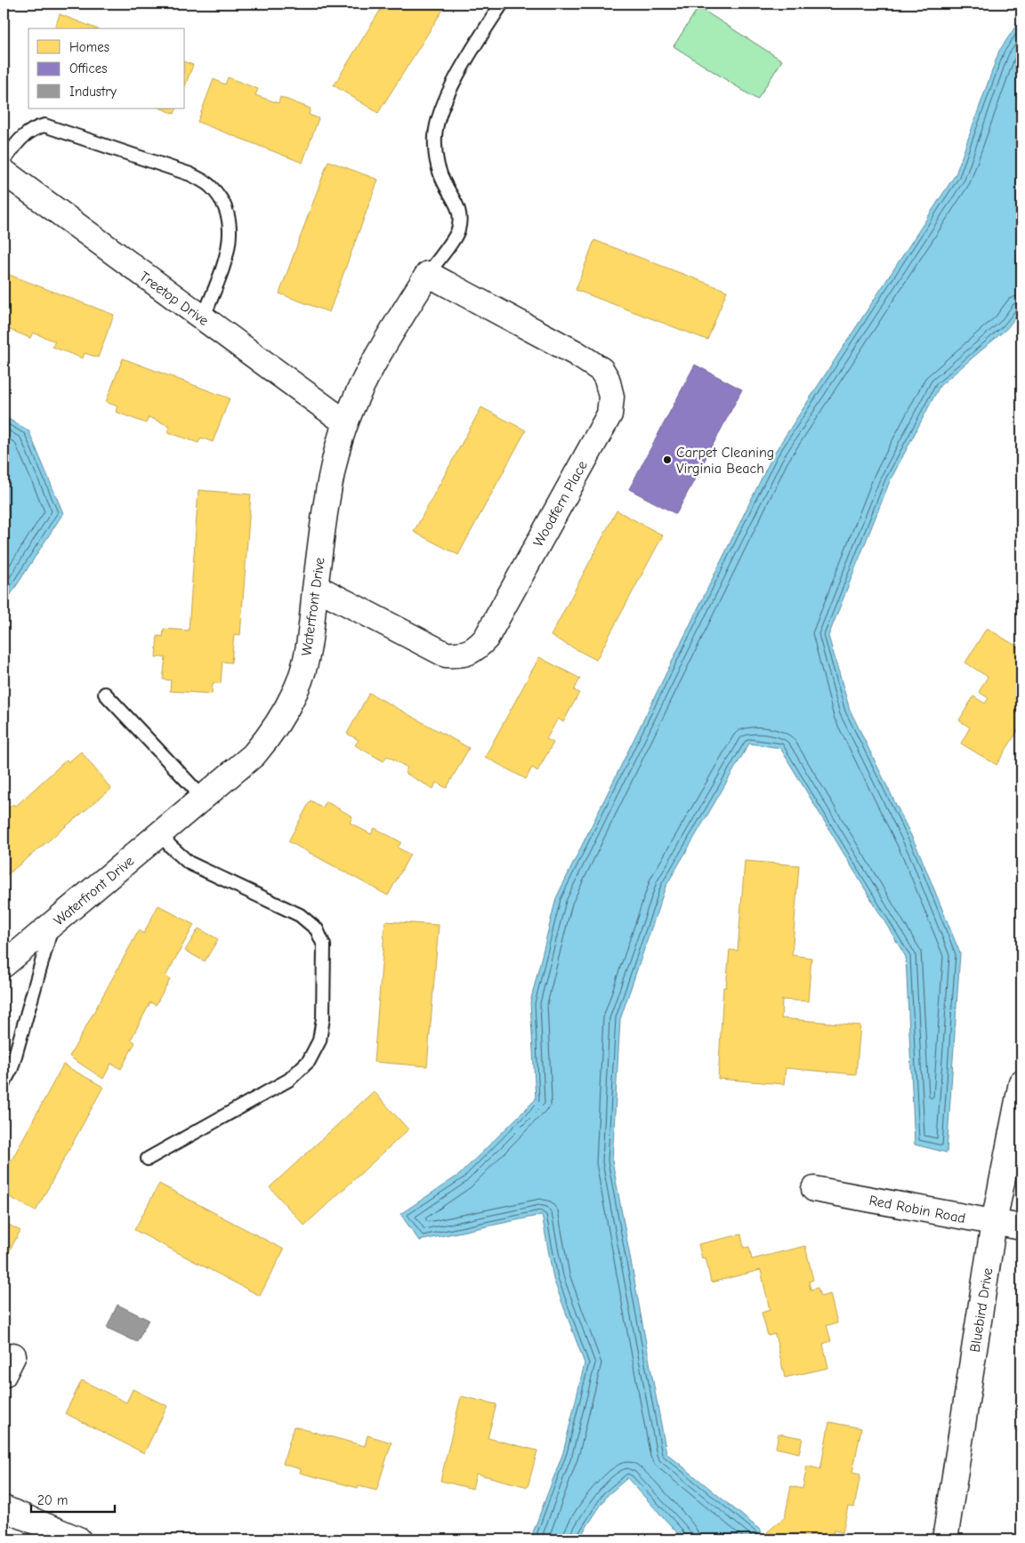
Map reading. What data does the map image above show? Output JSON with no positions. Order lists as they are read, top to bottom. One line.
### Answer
{"streets":{"street":["Treetop Drive","Woodfern Place","Waterfront Drive","Red Robin Road","Bluebird Drive"]},"crossings":[["Treetop Drive","Waterfront Drive"],["Woodfern Place","Waterfront Drive"],["Red Robin Road","Bluebird Drive"]],"places":["Carpet Cleaning Virginia Beach"],"legend":["Homes","Offices","Industry"],"scale_bar":"20 m"}
